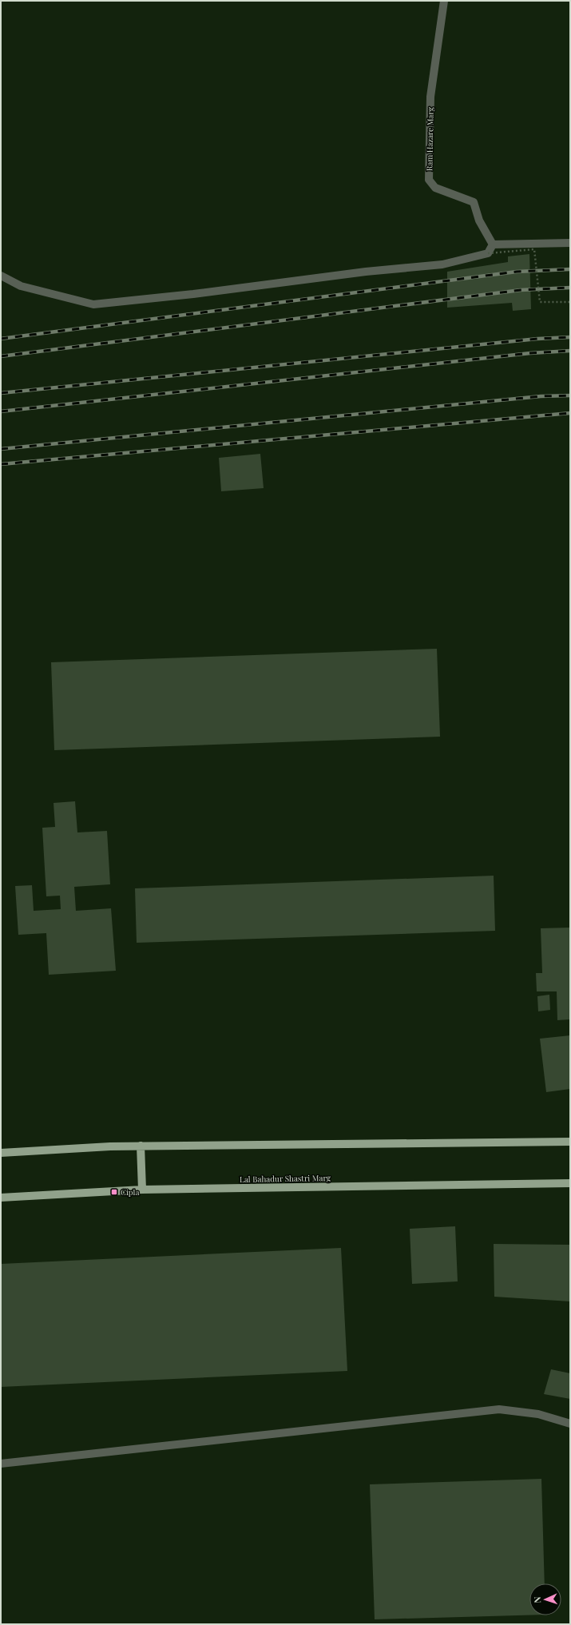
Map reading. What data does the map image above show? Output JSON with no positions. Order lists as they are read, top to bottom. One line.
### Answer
{"streets":{"main road":["Lal Bahadur Shastri Marg"],"street":["Ram Hazare Marg"]},"places":{"transit":["Cipla"]},"north":"left"}
